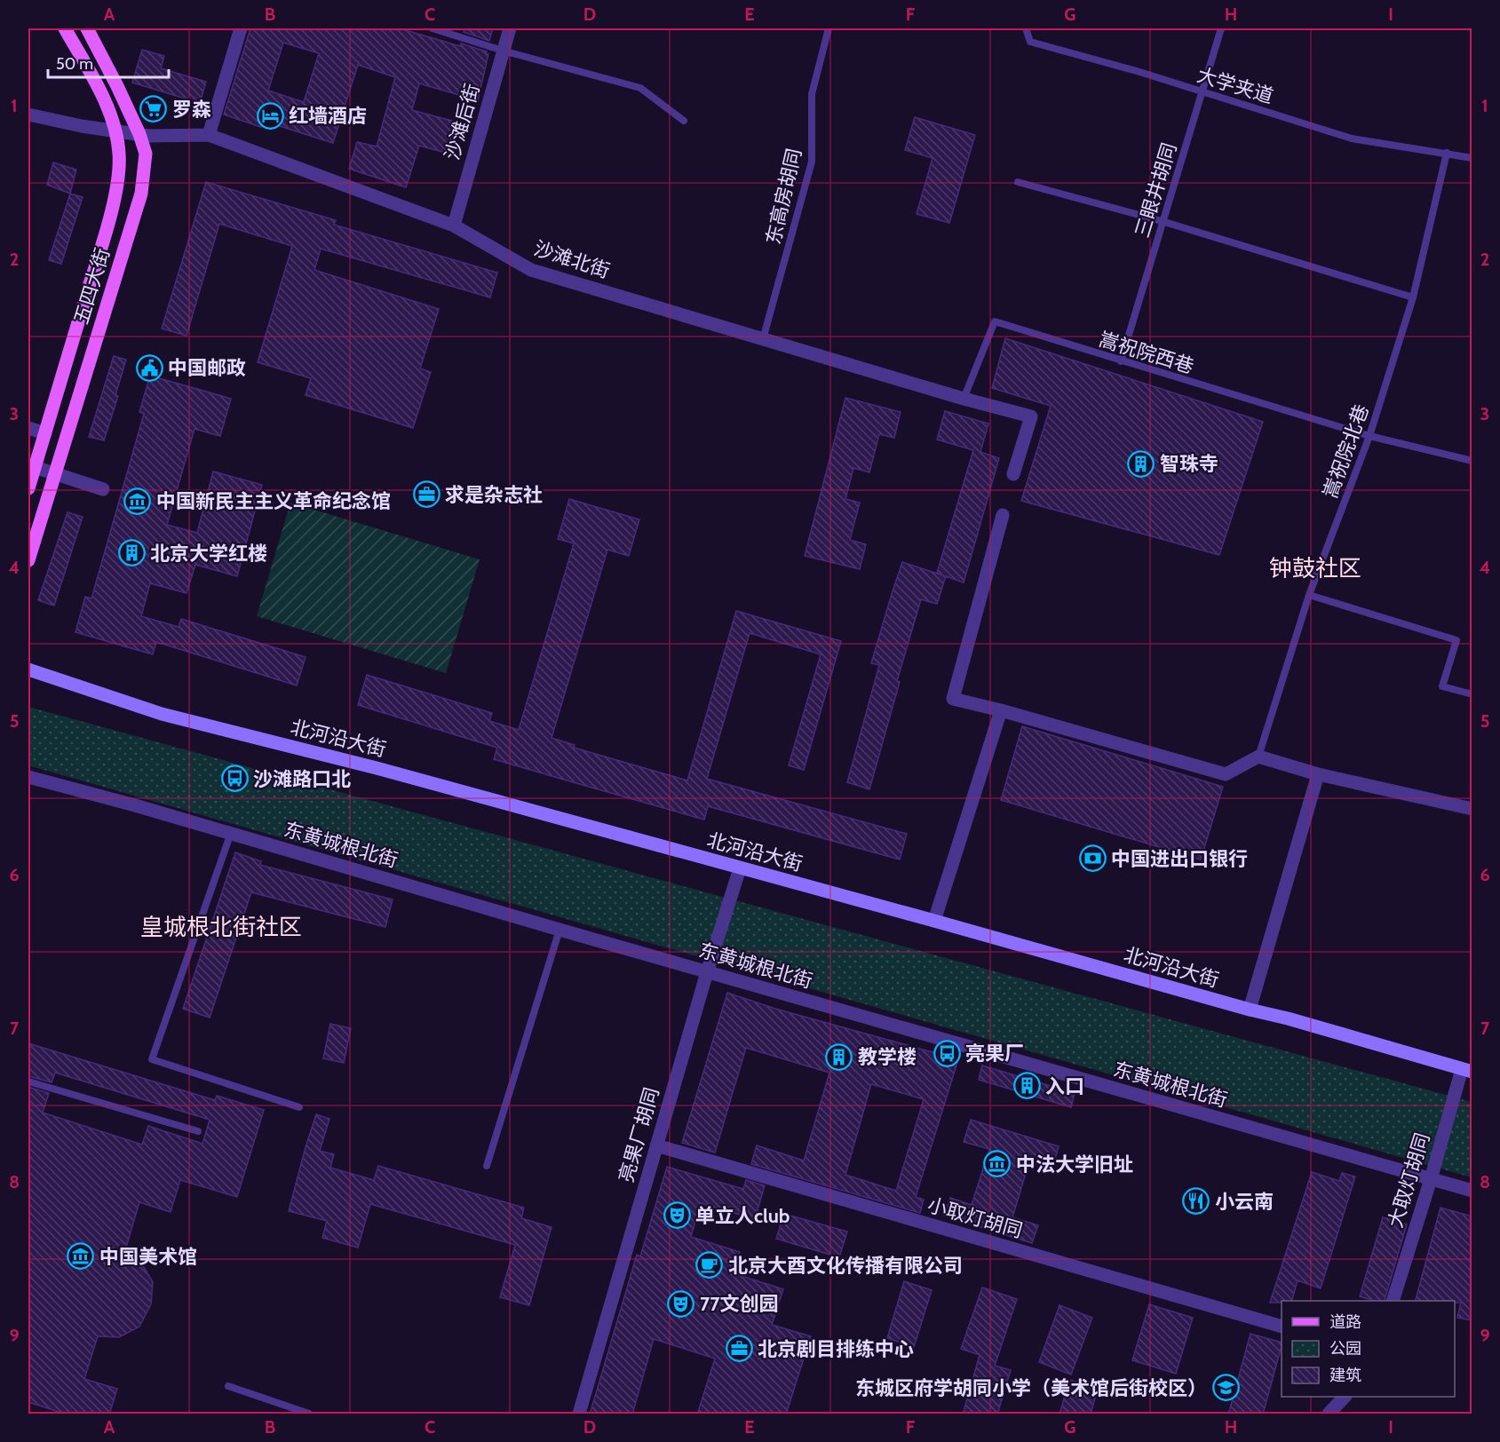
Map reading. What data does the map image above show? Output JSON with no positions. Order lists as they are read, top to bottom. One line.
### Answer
{"streets":{"main road":["五四大街","北河沿大街"],"street":["沙滩后街","沙滩北街","东黄城根北街","亮果厂胡同","大取灯胡同","小取灯胡同"],"lane":["大学夹道","三眼井胡同","东高房胡同","嵩祝院西巷","嵩祝院北巷"]},"crossings":[["大学夹道","三眼井胡同"],["大学夹道","嵩祝院北巷"],["沙滩后街","沙滩北街"],["三眼井胡同","嵩祝院西巷"],["东高房胡同","沙滩北街"],["沙滩北街","五四大街"],["沙滩北街","嵩祝院西巷"],["嵩祝院西巷","嵩祝院北巷"],["北河沿大街","亮果厂胡同"],["北河沿大街","大取灯胡同"],["东黄城根北街","亮果厂胡同"],["东黄城根北街","大取灯胡同"],["亮果厂胡同","小取灯胡同"]],"districts":["钟鼓社区","皇城根北街社区"],"places":{"supermarket":["罗森"],"hotel":["红墙酒店"],"public building":["中国邮政"],"building":["智珠寺","北京大学红楼","教学楼","入口"],"office":["求是杂志社","北京剧目排练中心"],"museum":["中国新民主主义革命纪念馆","中法大学旧址","中国美术馆"],"bus stop":["沙滩路口北","亮果厂"],"bank":["中国进出口银行"],"restaurant":["小云南"],"theatre":["单立人club","77文创园"],"cafe":["北京大酉文化传播有限公司"],"school or university":["东城区府学胡同小学（美术馆后街校区）"]},"legend":["道路","公园","建筑"],"scale_bar":"50 m","grid":{"columns":["A","B","C","D","E","F","G","H","I"],"rows":["1","2","3","4","5","6","7","8","9"]}}
